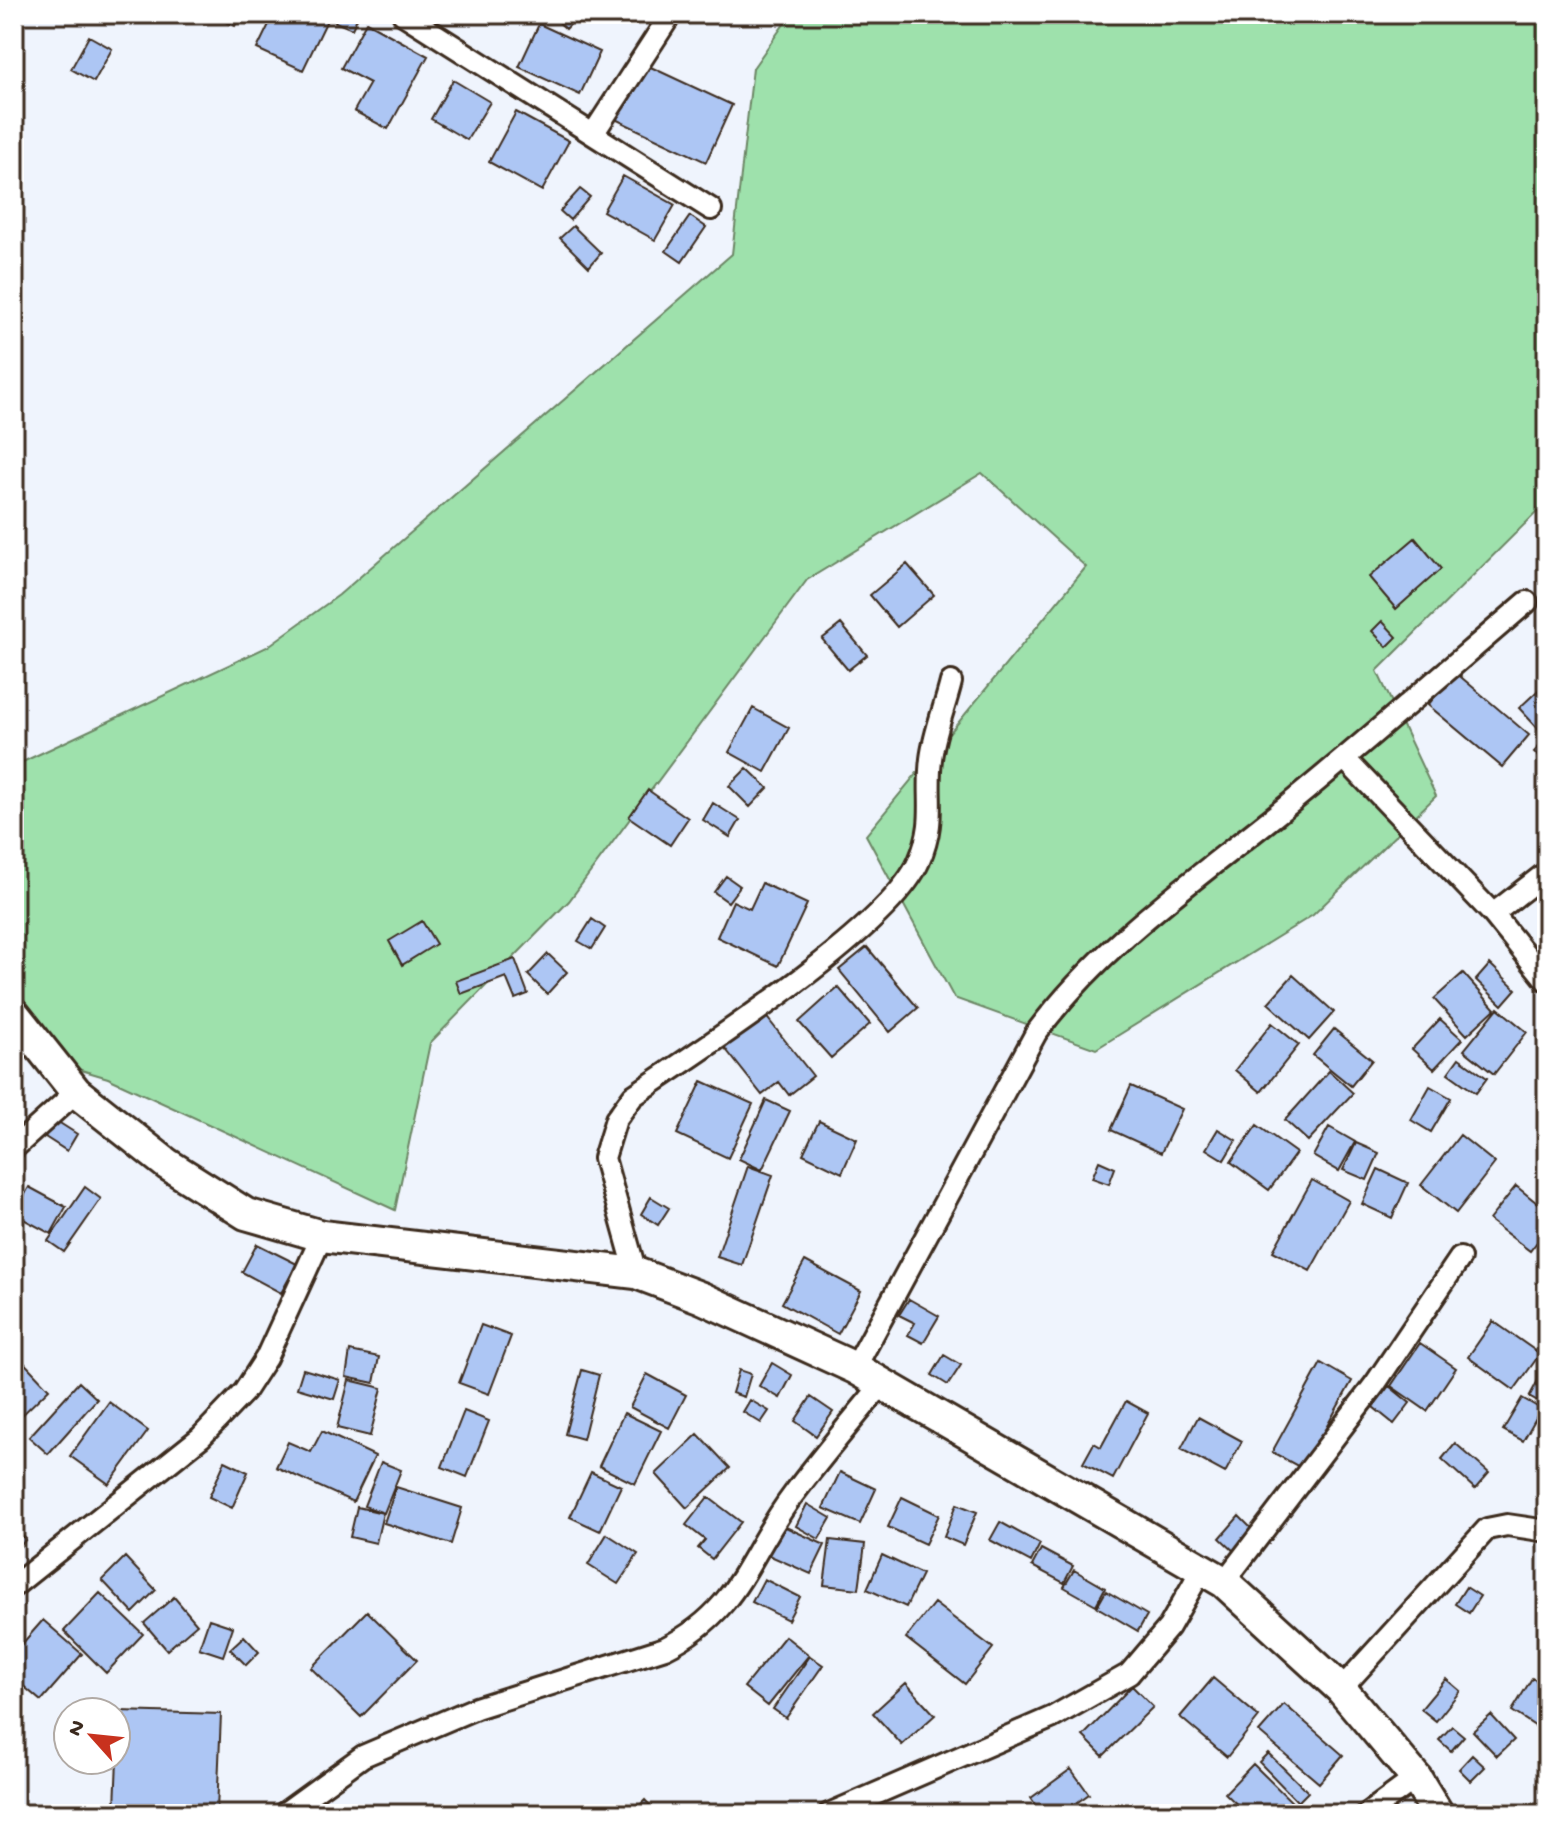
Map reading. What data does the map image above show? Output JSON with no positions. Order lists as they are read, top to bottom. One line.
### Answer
{"north":"top left"}
